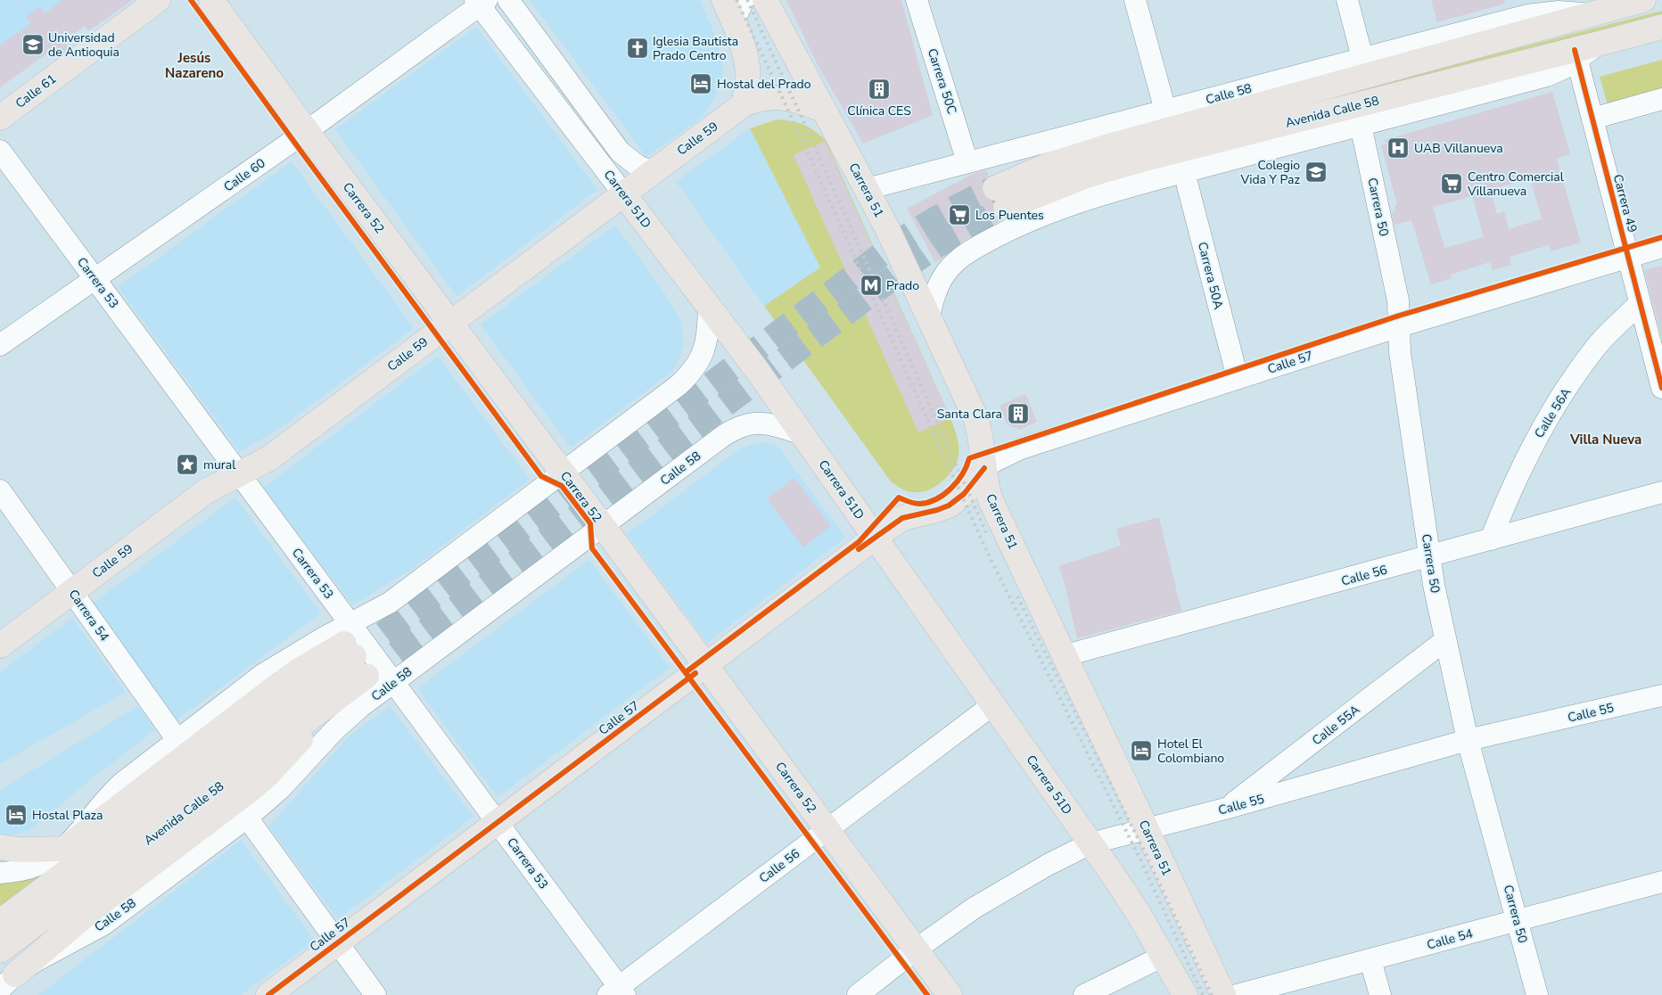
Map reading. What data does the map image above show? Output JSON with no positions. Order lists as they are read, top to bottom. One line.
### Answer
{"streets":{"main road":["Calle 61","Avenida Calle 58","Calle 59","Carrera 51","Carrera 51D","Carrera 52","Calle 57"],"street":["Carrera 50C","Calle 58","Calle 60","Carrera 49","Carrera 50","Carrera 50A","Carrera 53","Calle 56A","Calle 56","Carrera 54","Calle 55","Calle 55A","Calle 54"]},"crossings":[["Carrera 50C","Calle 58"],["Calle 58","Avenida Calle 58"],["Calle 58","Carrera 51"],["Calle 58","Carrera 51D"],["Calle 58","Carrera 52"],["Calle 58","Carrera 53"],["Avenida Calle 58","Carrera 49"],["Avenida Calle 58","Carrera 53"],["Calle 59","Carrera 51"],["Calle 59","Carrera 51D"],["Calle 59","Carrera 52"],["Calle 59","Carrera 53"],["Calle 59","Carrera 54"],["Calle 60","Carrera 51D"],["Calle 60","Carrera 52"],["Calle 60","Carrera 53"],["Carrera 51","Calle 57"],["Carrera 51","Calle 56"],["Carrera 51","Calle 55"],["Carrera 51D","Calle 57"],["Carrera 51D","Calle 56"],["Carrera 51D","Calle 55"],["Carrera 49","Calle 57"],["Carrera 49","Calle 56A"],["Carrera 50","Calle 57"],["Carrera 50","Calle 56"],["Carrera 50","Calle 55"],["Carrera 50","Calle 55A"],["Carrera 50","Calle 54"],["Carrera 52","Calle 57"],["Carrera 52","Calle 56"],["Carrera 52","Calle 55"],["Carrera 50A","Calle 57"],["Carrera 53","Calle 57"],["Carrera 53","Calle 56"],["Calle 56A","Calle 56"],["Calle 55","Calle 55A"]],"districts":["Jesús Nazareno","Villa Nueva"],"places":{"school or university":["Universidad de Antioquia","Colegio Vida Y Paz"],"church":["Iglesia Bautista Prado Centro"],"hotel":["Hostal del Prado","Hotel El Colombiano","Hostal Plaza"],"building":["Clínica CES","Santa Clara"],"hospital":["UAB Villanueva"],"supermarket":["Centro Comercial Villanueva","Los Puentes"],"metro station":["Prado"],"place":["mural"]}}
